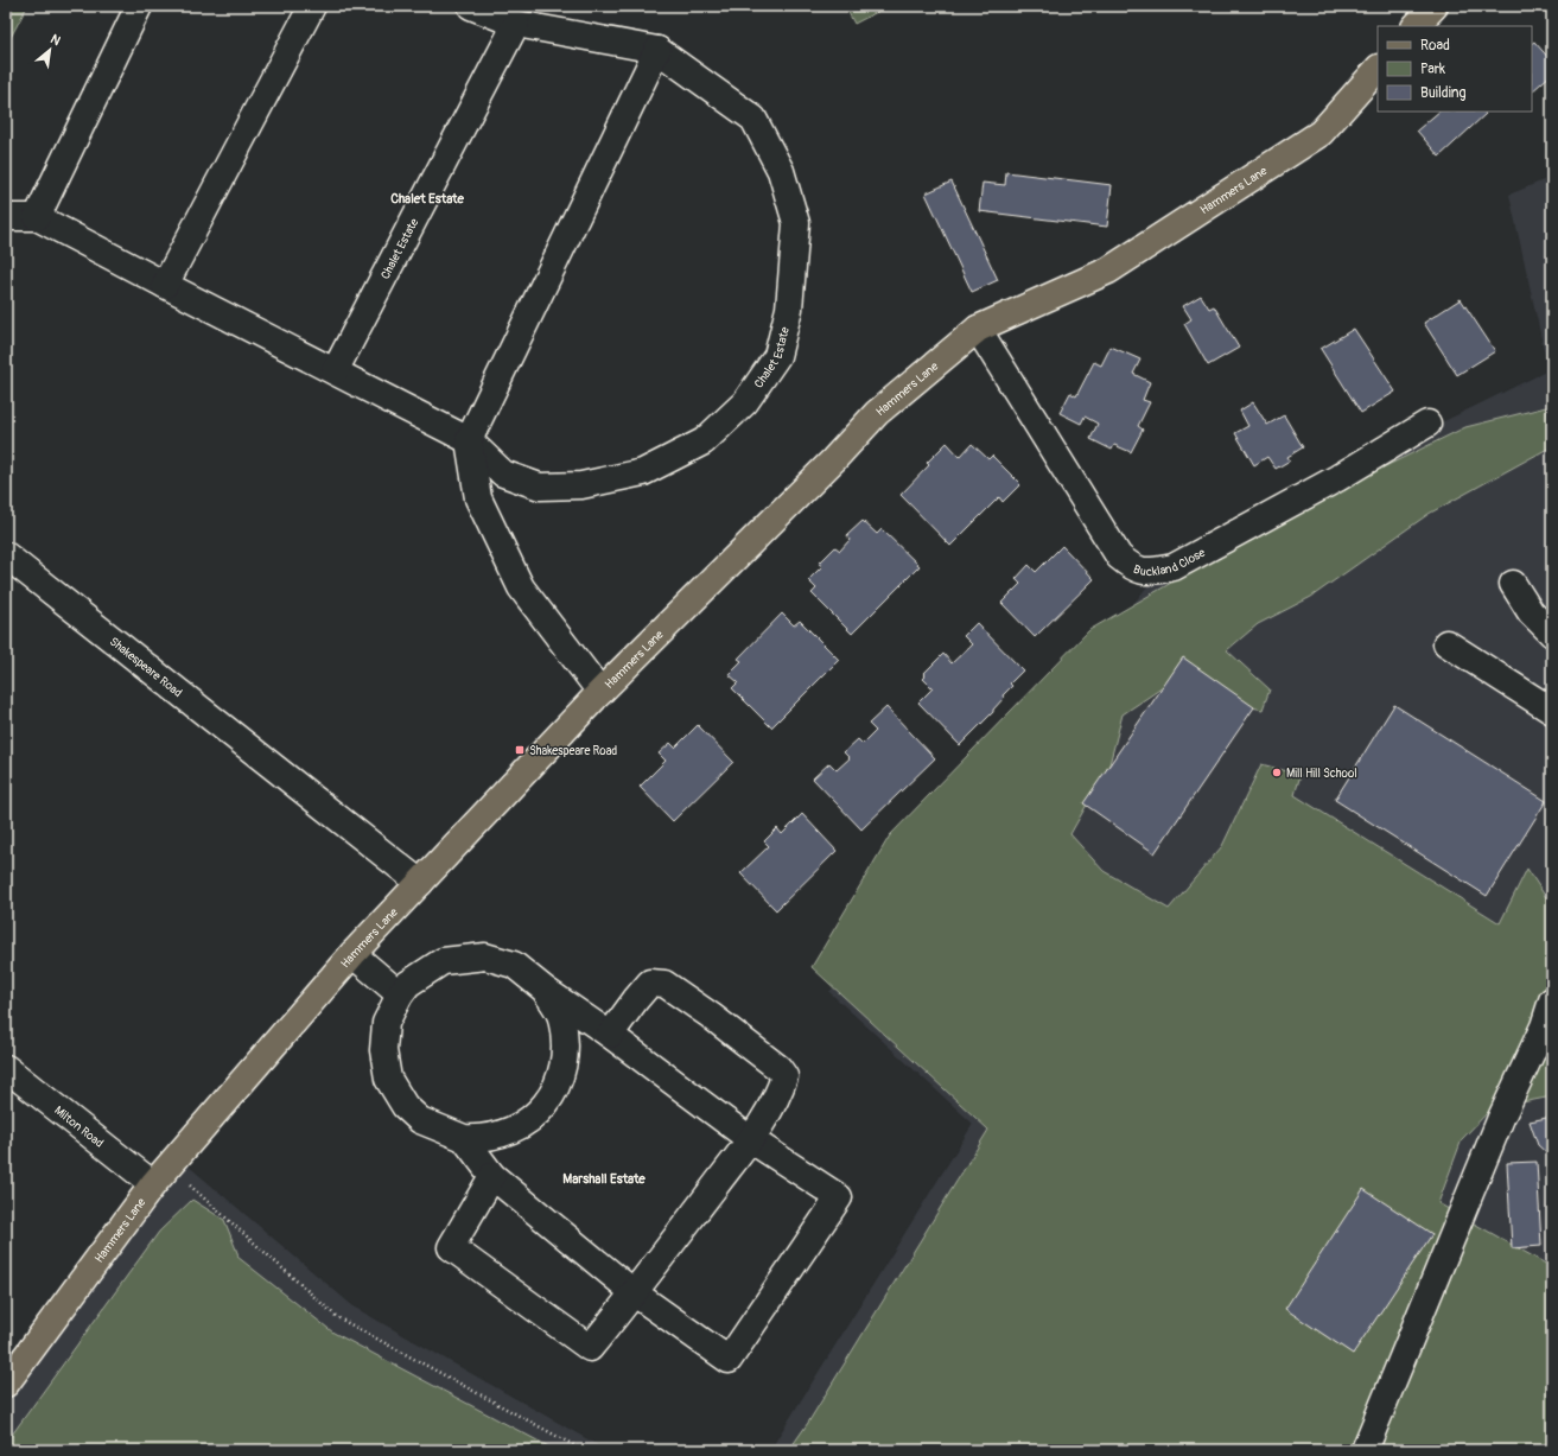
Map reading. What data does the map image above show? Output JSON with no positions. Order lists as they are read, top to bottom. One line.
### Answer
{"streets":{"main road":["Hammers Lane"],"street":["Chalet Estate","Buckland Close","Shakespeare Road","Milton Road"]},"crossings":[["Hammers Lane","Buckland Close"],["Hammers Lane","Shakespeare Road"],["Hammers Lane","Milton Road"]],"districts":["Chalet Estate","Marshall Estate"],"places":{"transit":["Shakespeare Road"],"other":["Mill Hill School"]},"legend":["Road","Park","Building"],"north":"top right"}
